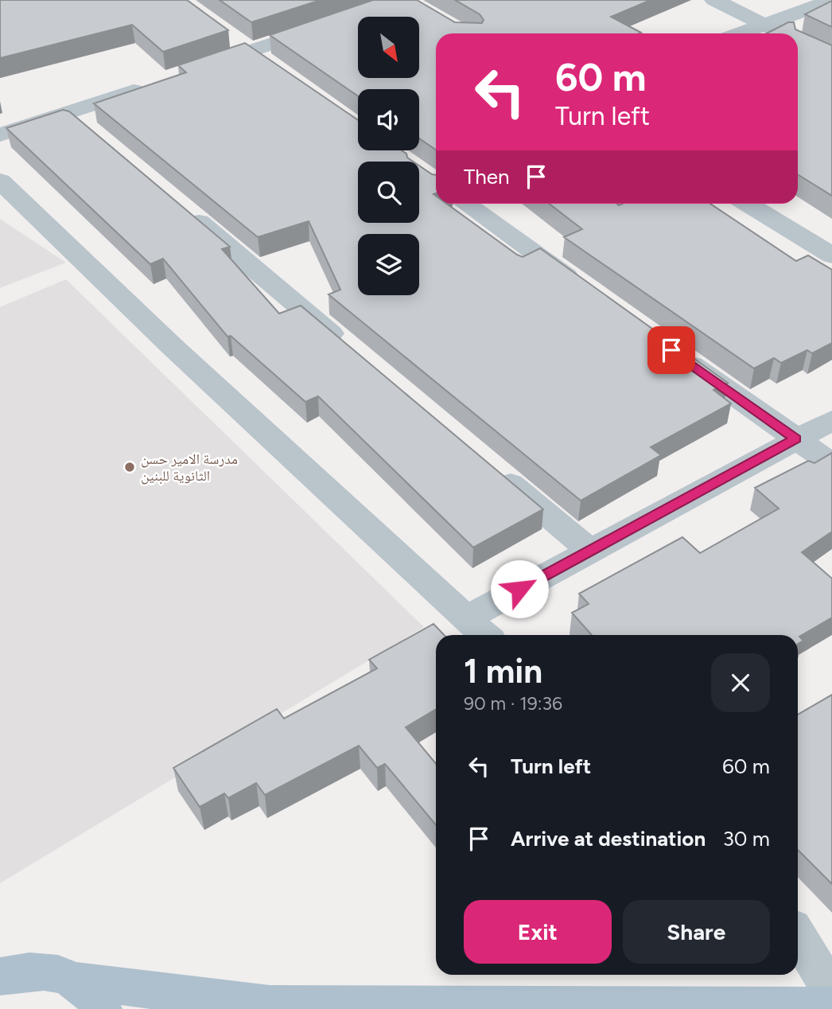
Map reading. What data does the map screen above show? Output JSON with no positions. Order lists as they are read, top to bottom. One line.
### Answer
{"places":["مدرسة الامير حسن الثانوية للبنين"],"north":"bottom right","page":{"turn":["60 m","Turn left"],"then":"Then","heading":["1 min","90 m · 19:36"],"list":[{"name":"Turn left","value":"60 m"},{"name":"Arrive at destination","value":"30 m"}],"buttons":["Exit","Share"]}}
